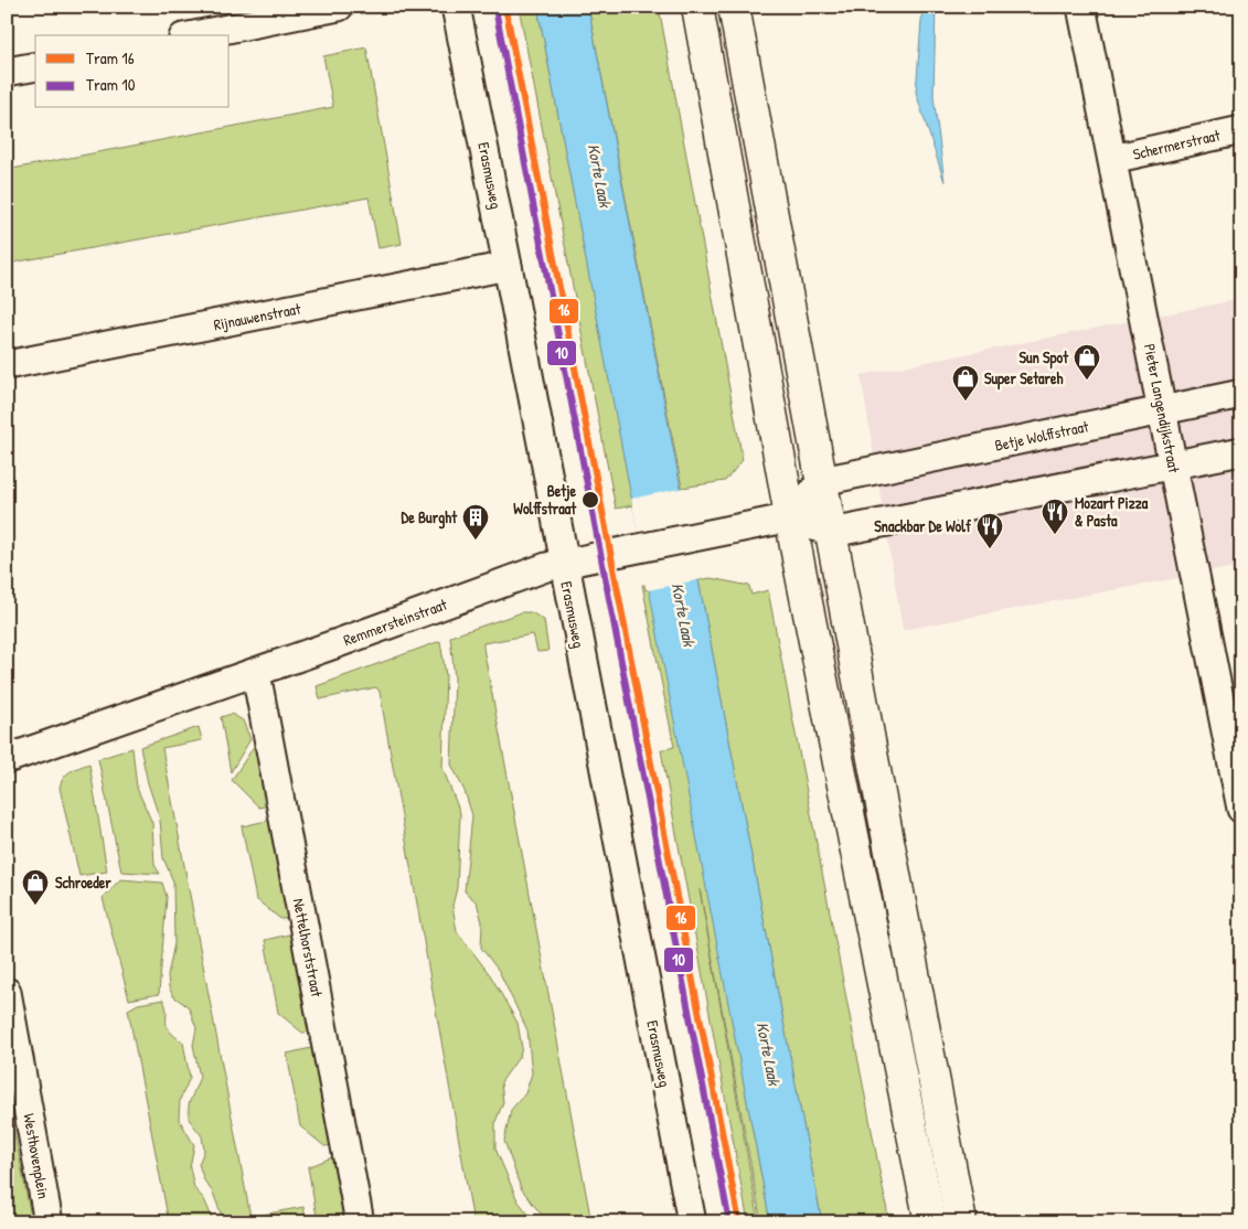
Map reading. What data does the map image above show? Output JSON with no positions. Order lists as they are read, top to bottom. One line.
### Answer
{"streets":{"street":["Schermerstraat","Erasmusweg","Rijnauwenstraat","Pieter Langendijkstraat","Betje Wolffstraat","Remmersteinstraat","Nettelhorststraat","Westhovenplein"]},"crossings":[["Schermerstraat","Pieter Langendijkstraat"],["Erasmusweg","Rijnauwenstraat"],["Erasmusweg","Remmersteinstraat"],["Pieter Langendijkstraat","Betje Wolffstraat"],["Remmersteinstraat","Nettelhorststraat"]],"water":["Korte Laak"],"places":{"shop":["Sun Spot","Super Setareh","Schroeder"],"other":["Betje Wolffstraat"],"restaurant":["Mozart Pizza & Pasta","Snackbar De Wolf"],"building":["De Burght"]},"lines":["tram line 16","tram line 10"],"legend":["Tram 16","Tram 10"]}
